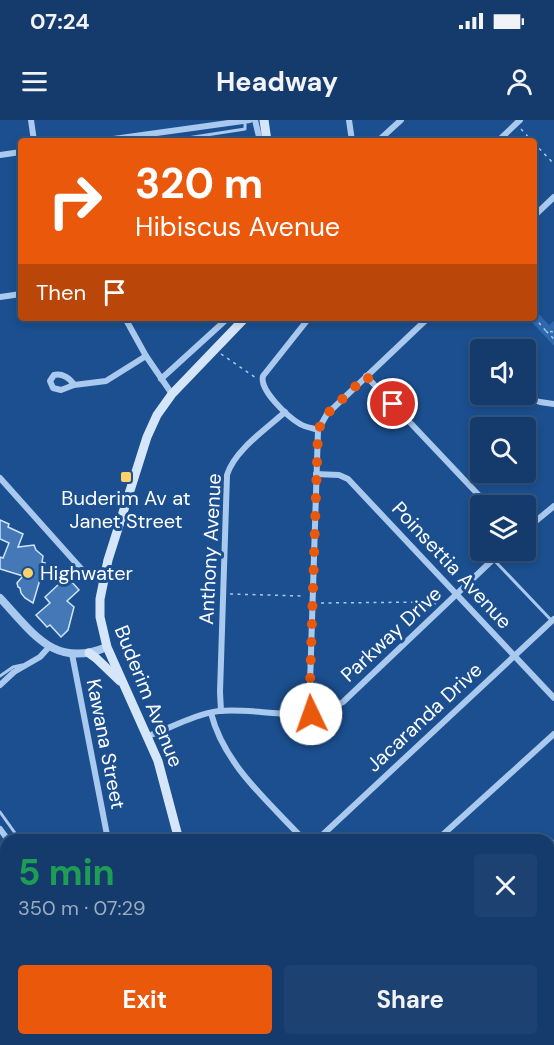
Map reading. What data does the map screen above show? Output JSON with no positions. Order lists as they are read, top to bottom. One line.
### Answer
{"streets":{"main road":["Buderim Avenue"],"street":["Anthony Avenue","Poinsettia Avenue","Parkway Drive","Jacaranda Drive","Kawana Street"]},"crossings":[["Anthony Avenue","Parkway Drive"],["Poinsettia Avenue","Parkway Drive"],["Poinsettia Avenue","Jacaranda Drive"],["Parkway Drive","Buderim Avenue"]],"places":{"transit":["Buderim Av at Janet Street"],"other":["Highwater"]},"page":{"status":"07:24","header":"Headway","turn":["320 m","Hibiscus Avenue"],"then":"Then","heading":["5 min","350 m · 07:29"],"buttons":["Exit","Share"]}}
